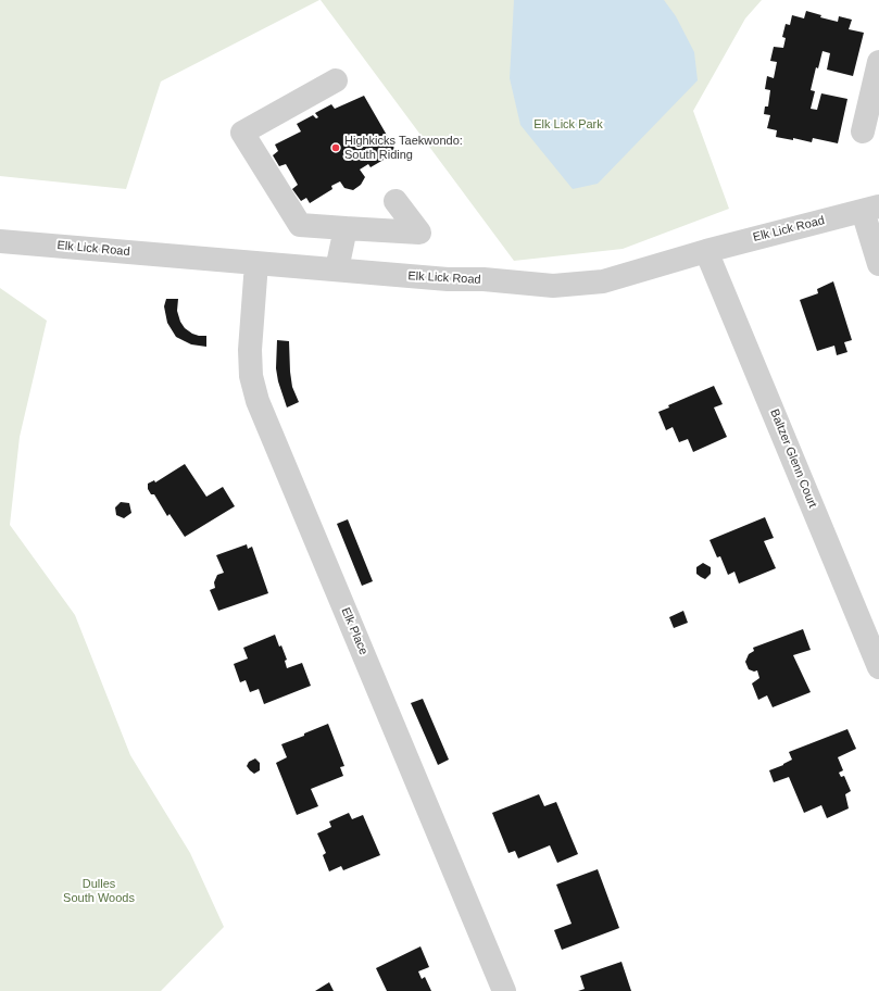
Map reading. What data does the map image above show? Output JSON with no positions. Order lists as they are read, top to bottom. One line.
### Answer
{"streets":{"street":["Elk Lick Road","Baltzer Glenn Court","Elk Place"]},"crossings":[["Elk Lick Road","Baltzer Glenn Court"],["Elk Lick Road","Elk Place"]],"parks":["Elk Lick Park","Dulles South Woods"],"places":["Highkicks Taekwondo: South Riding"]}
